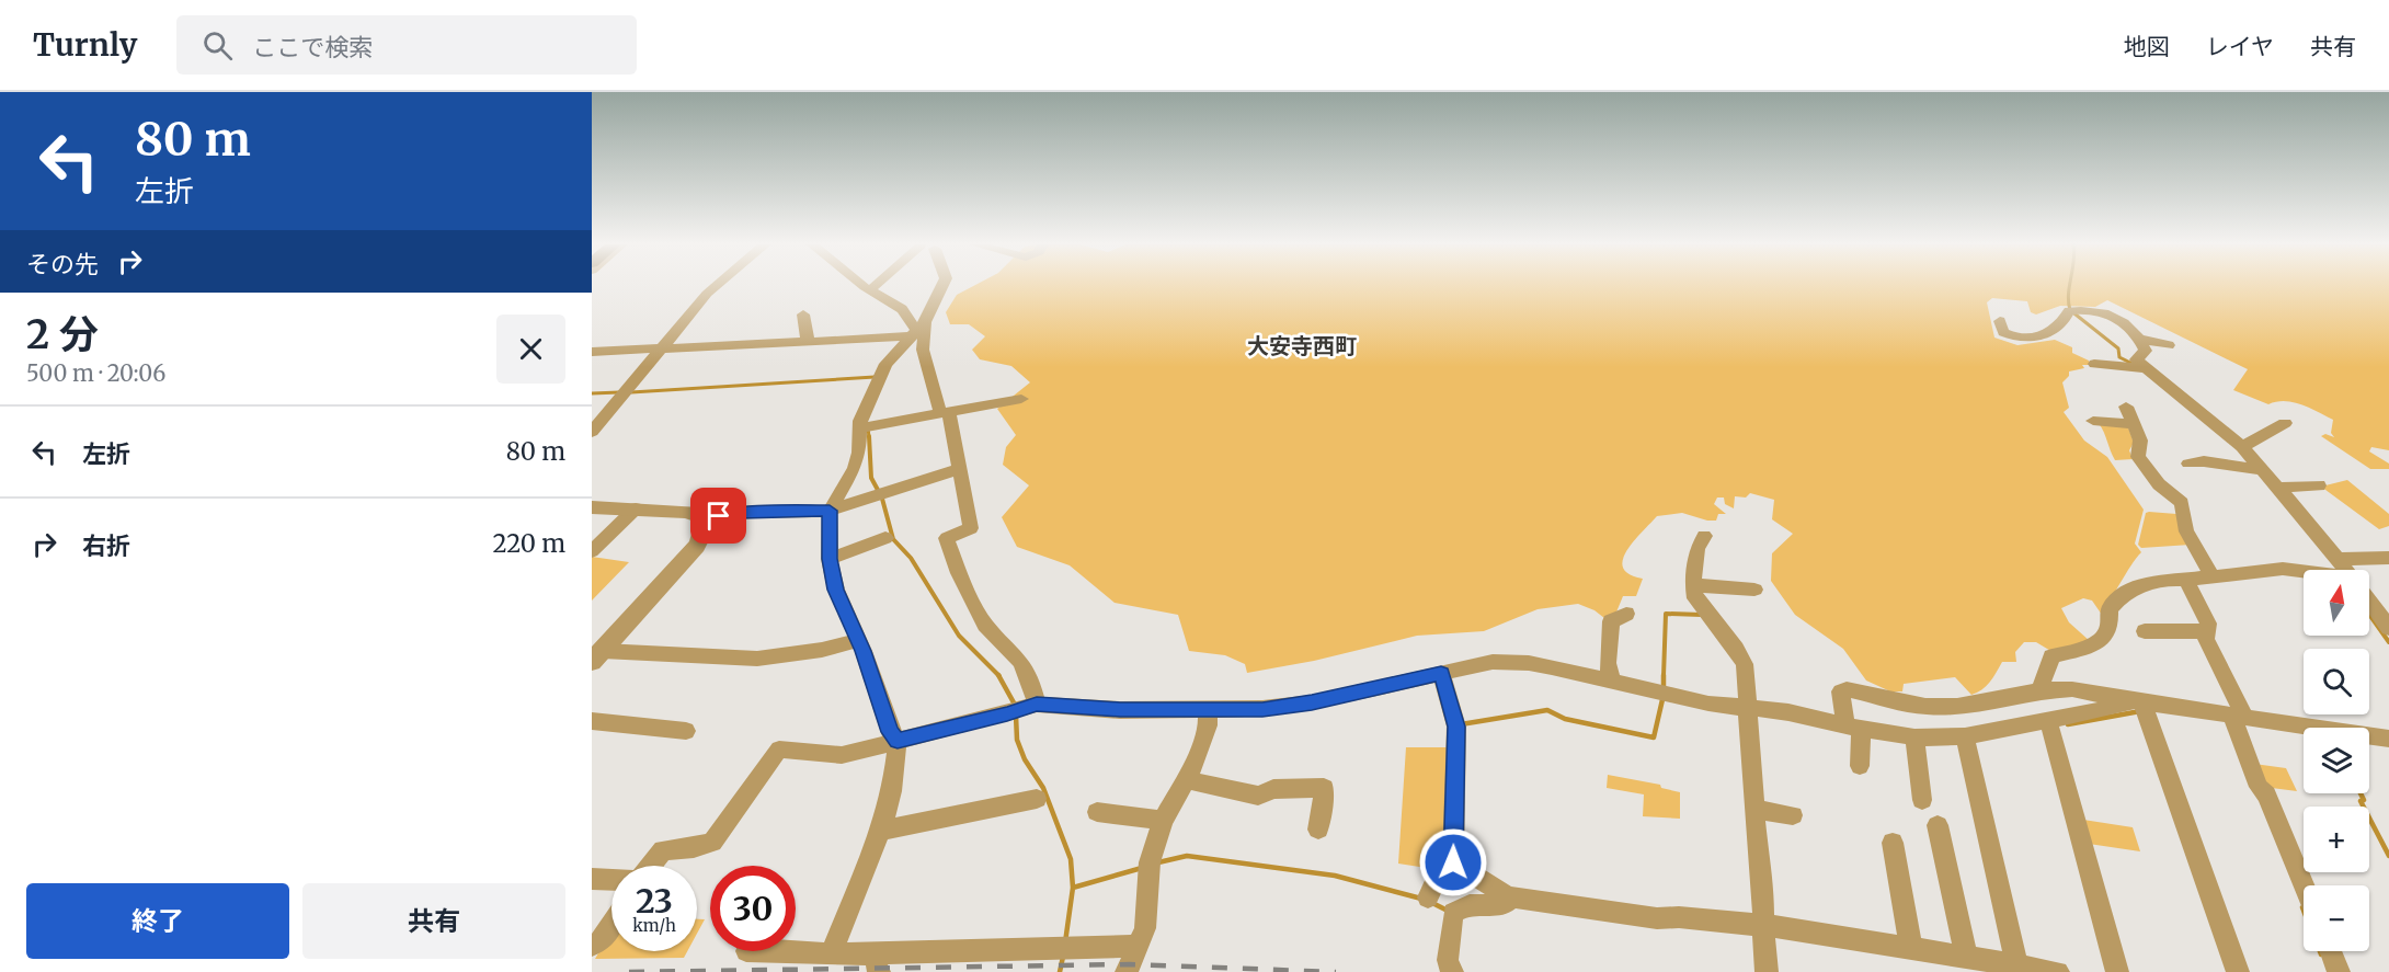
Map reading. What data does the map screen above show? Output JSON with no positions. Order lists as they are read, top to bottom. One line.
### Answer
{"districts":["大安寺西町"],"north":"top","page":{"header":"Turnly","search":"ここで検索","nav":["地図","レイヤ","共有"],"turn":["80 m","左折"],"then":"その先","heading":["2 分","500 m · 20:06"],"list":[{"name":"左折","value":"80 m"},{"name":"右折","value":"220 m"}],"map_buttons":["+","−"],"speed":"23 km/h","limit":"30","buttons":["終了","共有"]}}
